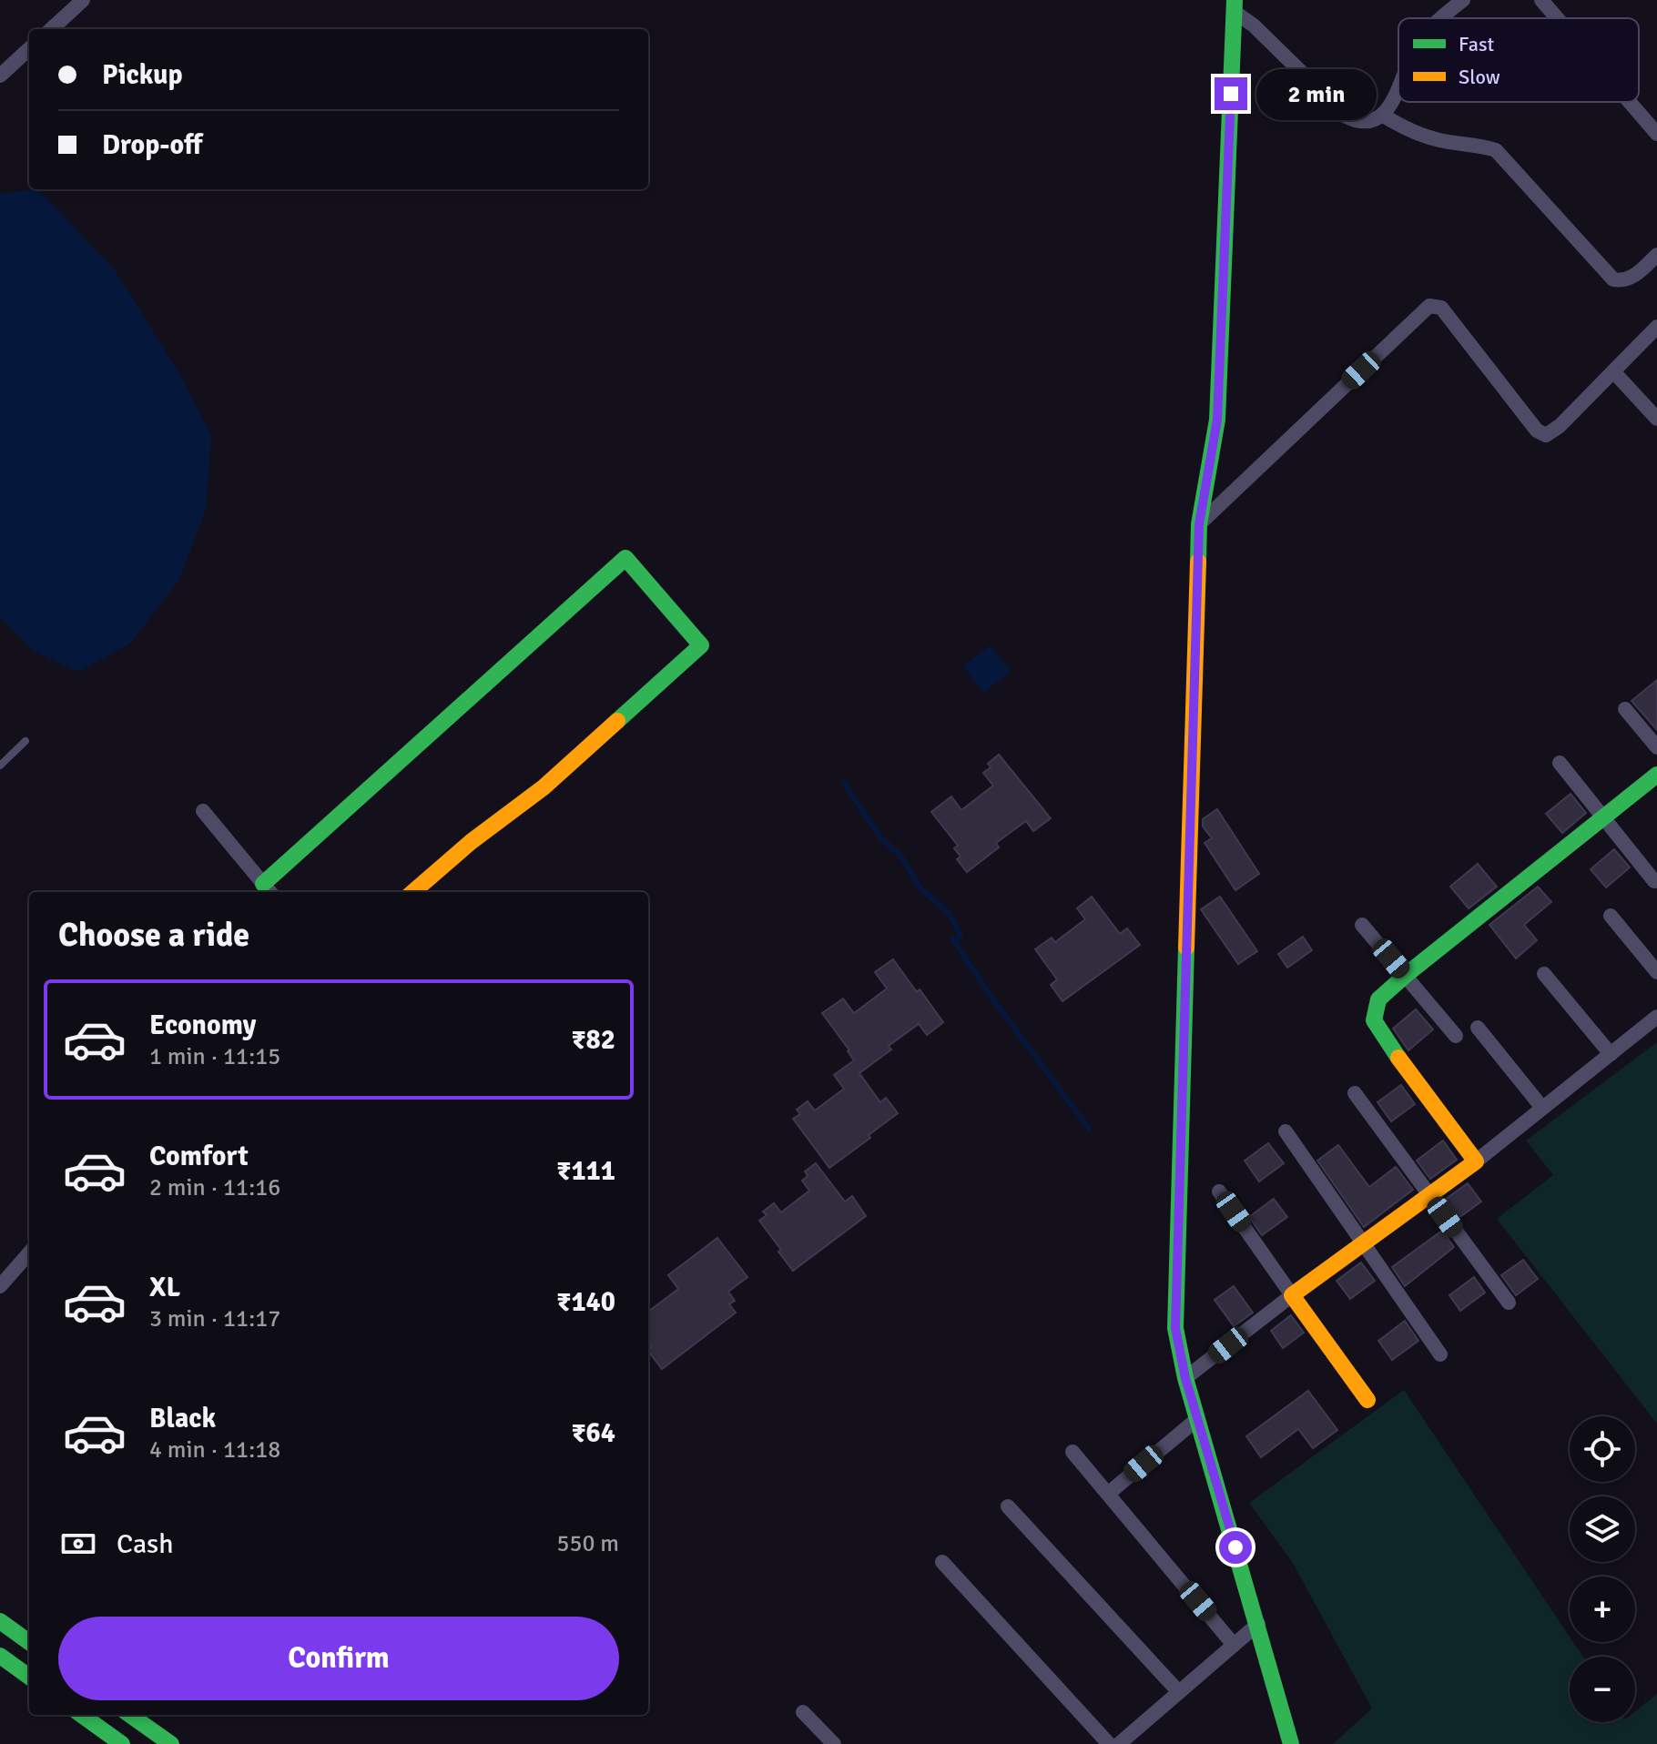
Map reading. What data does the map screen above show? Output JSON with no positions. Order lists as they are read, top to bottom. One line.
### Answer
{"legend":["Fast","Slow"],"page":{"banner":["Pickup","Drop-off"],"bubble":"2 min","heading":"Choose a ride","list":[{"name":"Economy","note":"1 min · 11:15","value":"₹82"},{"name":"Comfort","note":"2 min · 11:16","value":"₹111"},{"name":"XL","note":"3 min · 11:17","value":"₹140"},{"name":"Black","note":"4 min · 11:18","value":"₹64"}],"map_buttons":["+","−"],"pay":["Cash","550 m"],"buttons":"Confirm"}}
